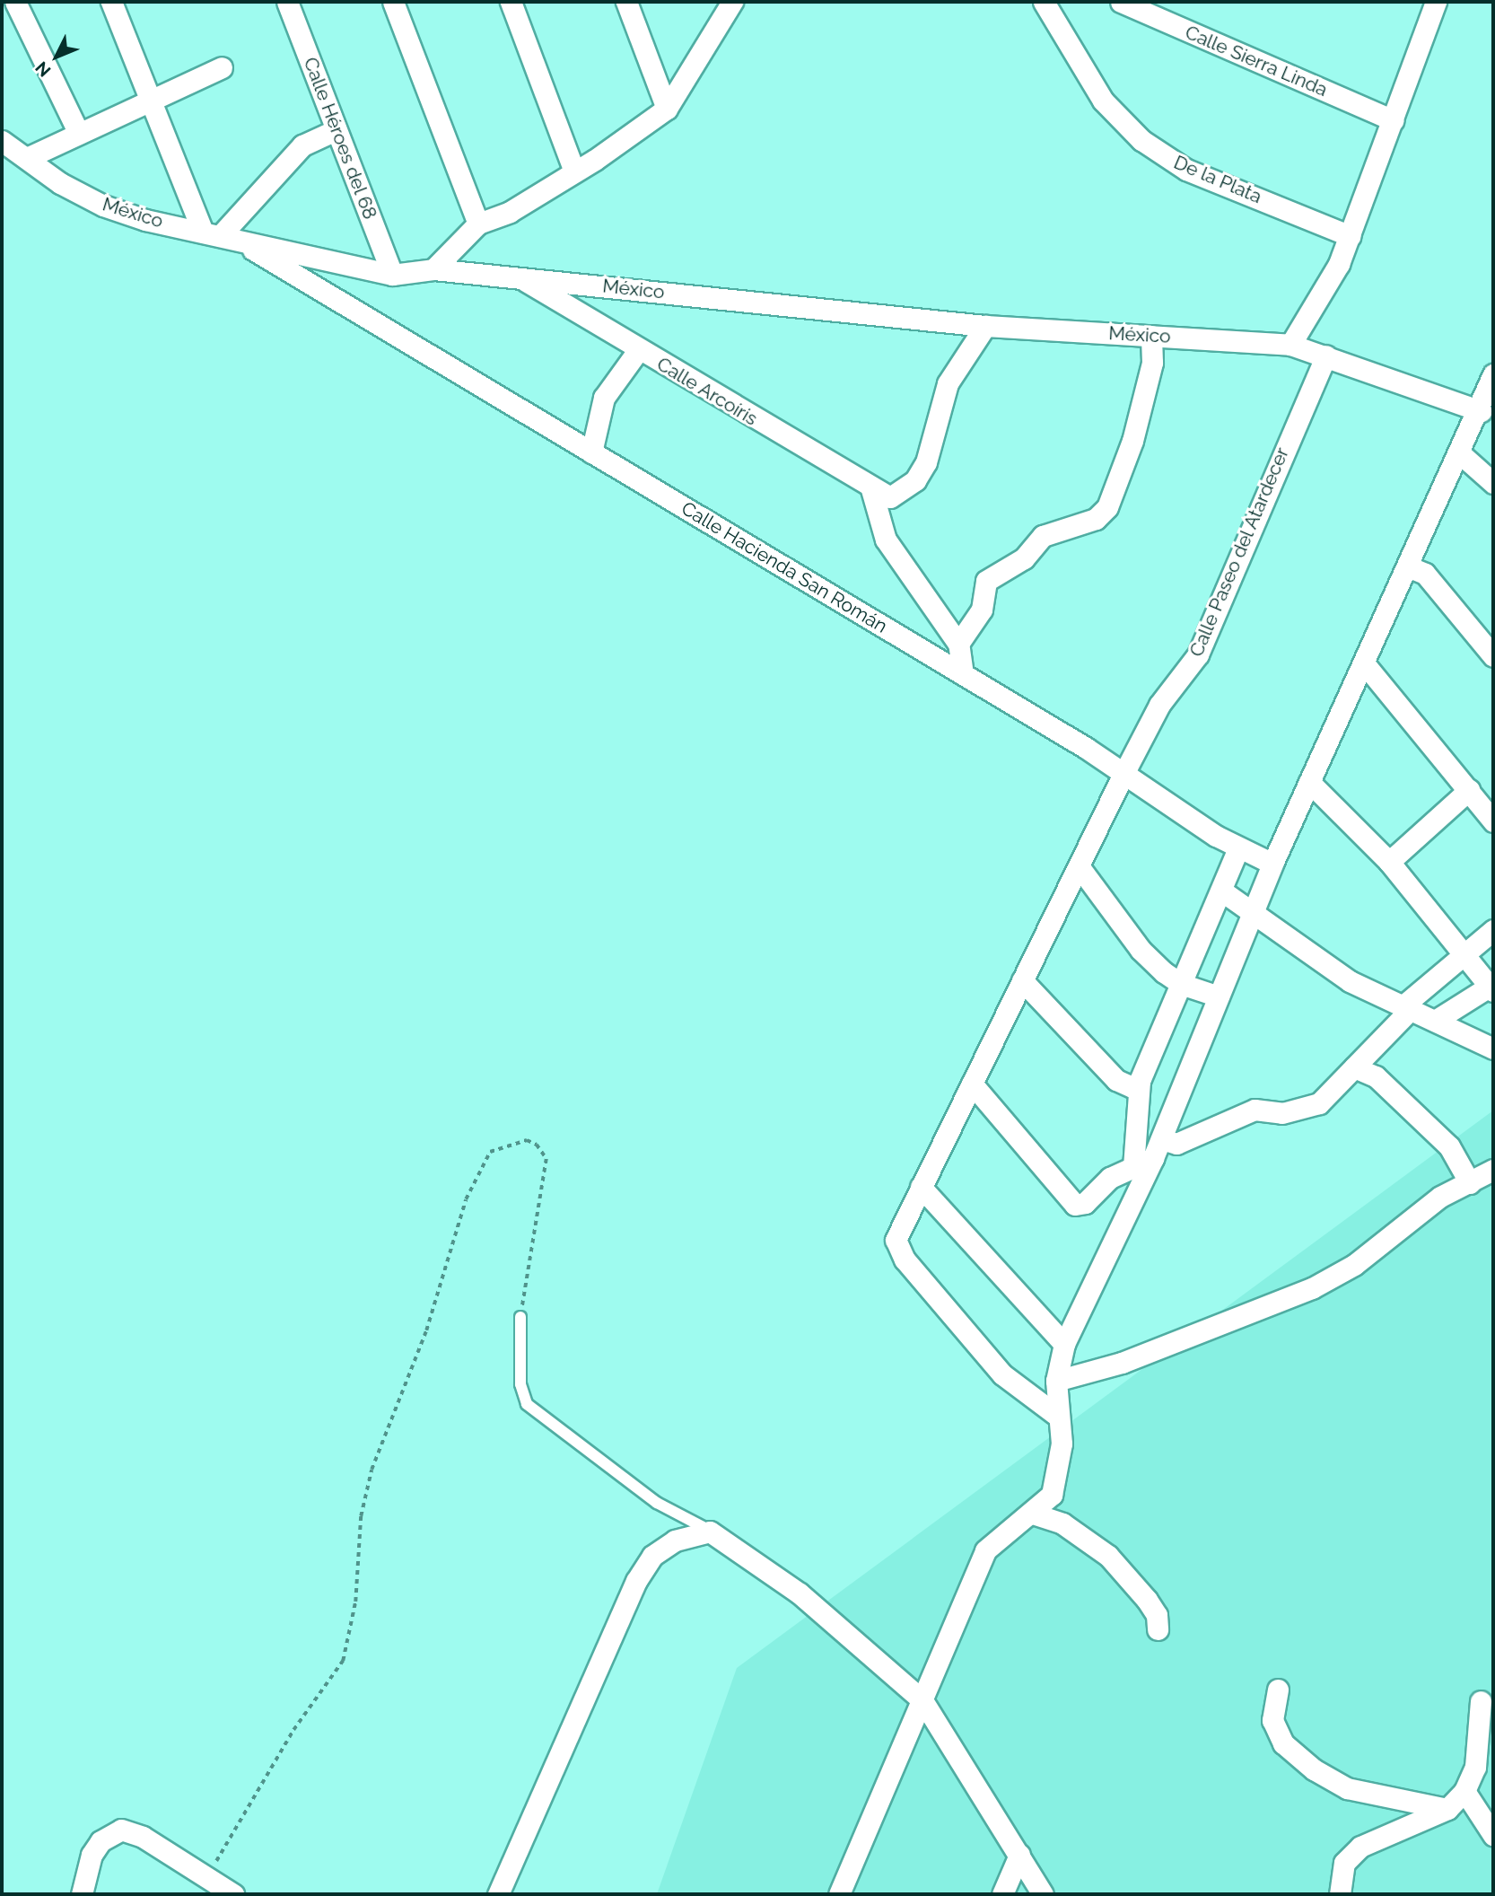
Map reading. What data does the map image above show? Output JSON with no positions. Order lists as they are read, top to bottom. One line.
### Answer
{"streets":{"street":["Calle Sierra Linda","Calle Héroes del 68","De la Plata","México","Calle Arcoíris","Calle Paseo del Atardecer","Calle Hacienda San Román"]},"crossings":[["Calle Héroes del 68","México"],["México","Calle Arcoíris"],["México","Calle Paseo del Atardecer"],["México","Calle Hacienda San Román"]],"north":"bottom left"}
